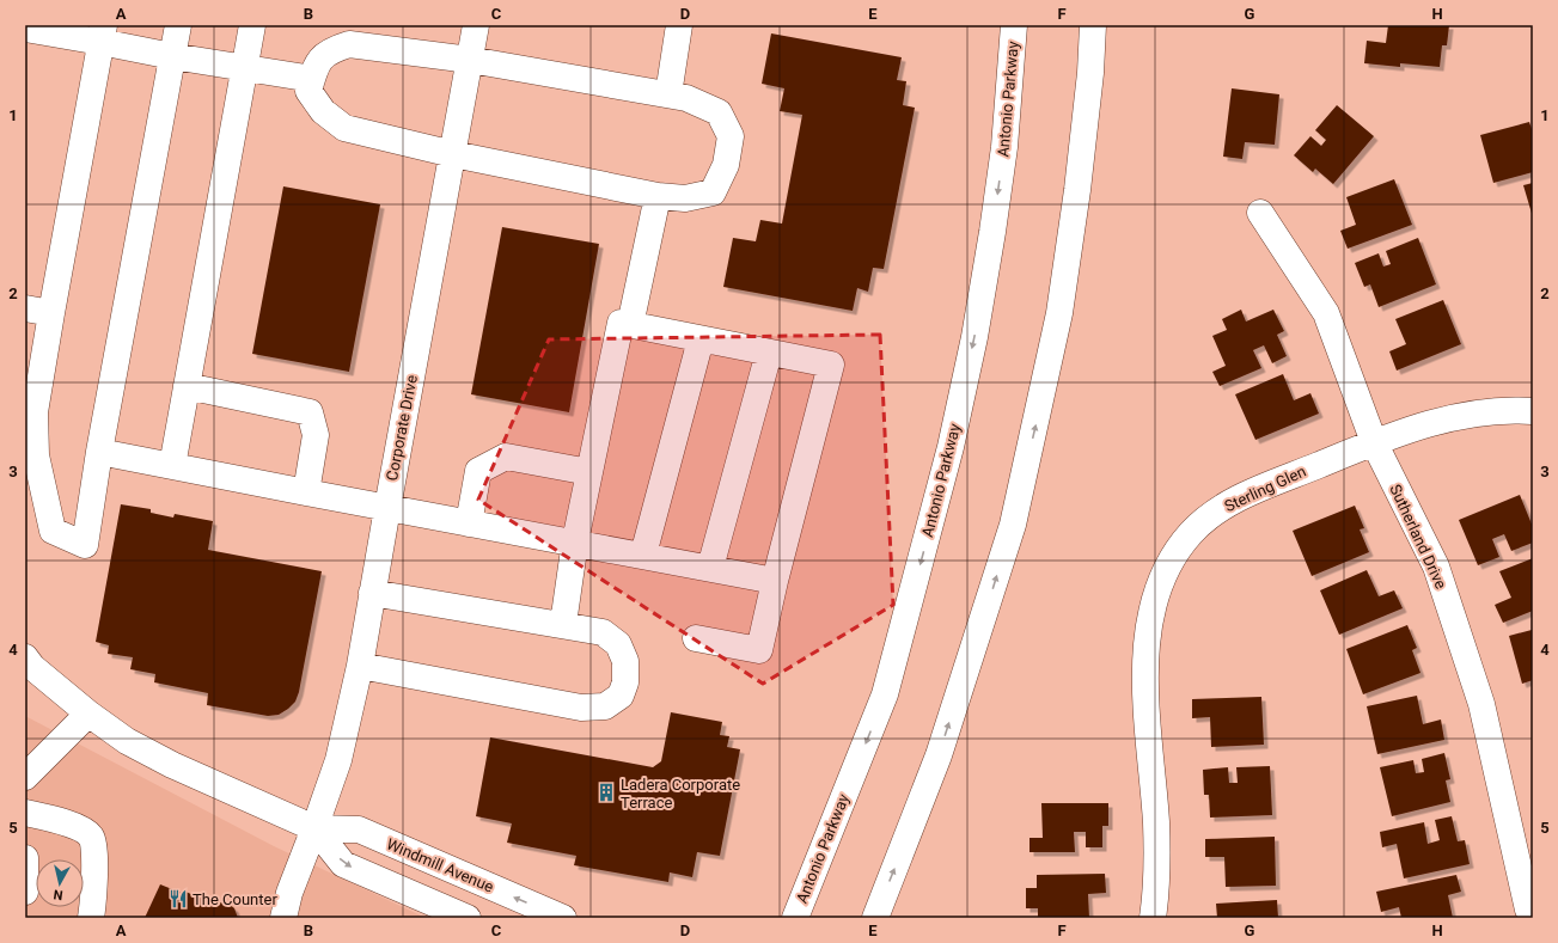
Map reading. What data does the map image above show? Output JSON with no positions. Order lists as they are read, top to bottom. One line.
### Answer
{"streets":{"street":["Antonio Parkway","Corporate Drive","Sterling Glen","Sutherland Drive","Windmill Avenue"]},"crossings":[["Corporate Drive","Windmill Avenue"],["Sterling Glen","Sutherland Drive"]],"places":{"building":["Ladera Corporate Terrace"],"restaurant":["The Counter"]},"north":"bottom","grid":{"columns":["A","B","C","D","E","F","G","H"],"rows":["1","2","3","4","5"]}}
